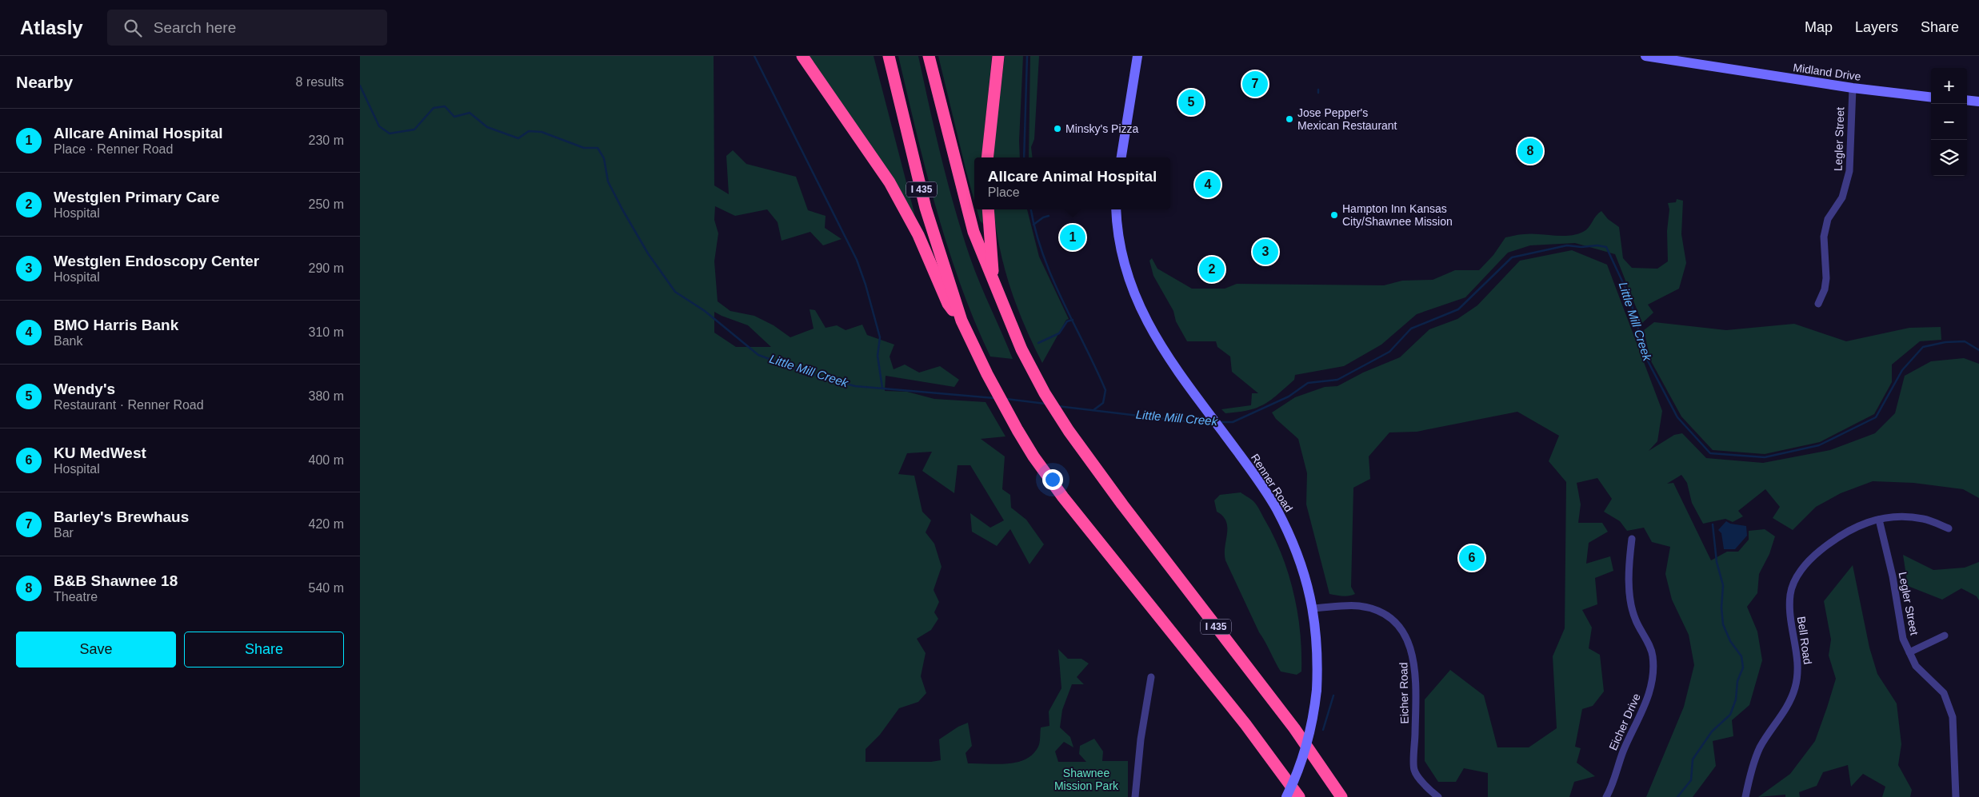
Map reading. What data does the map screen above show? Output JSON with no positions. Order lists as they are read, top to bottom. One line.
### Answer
{"streets":{"highway":["I 435"],"main road":["Midland Drive","Renner Road"],"street":["Legler Street","Bell Road","Eicher Road","Eicher Drive"]},"crossings":[["Midland Drive","Legler Street"],["Legler Street","Bell Road"],["Renner Road","Eicher Road"]],"water":["Little Mill Creek"],"parks":["Shawnee Mission Park"],"places":["Jose Pepper's Mexican Restaurant","Minsky's Pizza","Hampton Inn Kansas City/Shawnee Mission"],"page":{"header":"Atlasly","search":"Search here","nav":["Map","Layers","Share"],"heading":["Nearby","8 results"],"map_buttons":["+","−"],"pins":["7","5","8","4","1","3","2","6"],"list":[{"mark":"1","name":"Allcare Animal Hospital","note":"Place · Renner Road","value":"230 m"},{"mark":"2","name":"Westglen Primary Care","note":"Hospital","value":"250 m"},{"mark":"3","name":"Westglen Endoscopy Center","note":"Hospital","value":"290 m"},{"mark":"4","name":"BMO Harris Bank","note":"Bank","value":"310 m"},{"mark":"5","name":"Wendy's","note":"Restaurant · Renner Road","value":"380 m"},{"mark":"6","name":"KU MedWest","note":"Hospital","value":"400 m"},{"mark":"7","name":"Barley's Brewhaus","note":"Bar","value":"420 m"},{"mark":"8","name":"B&B Shawnee 18","note":"Theatre","value":"540 m"}],"popup":["Allcare Animal Hospital","Place"],"buttons":["Save","Share"]}}
